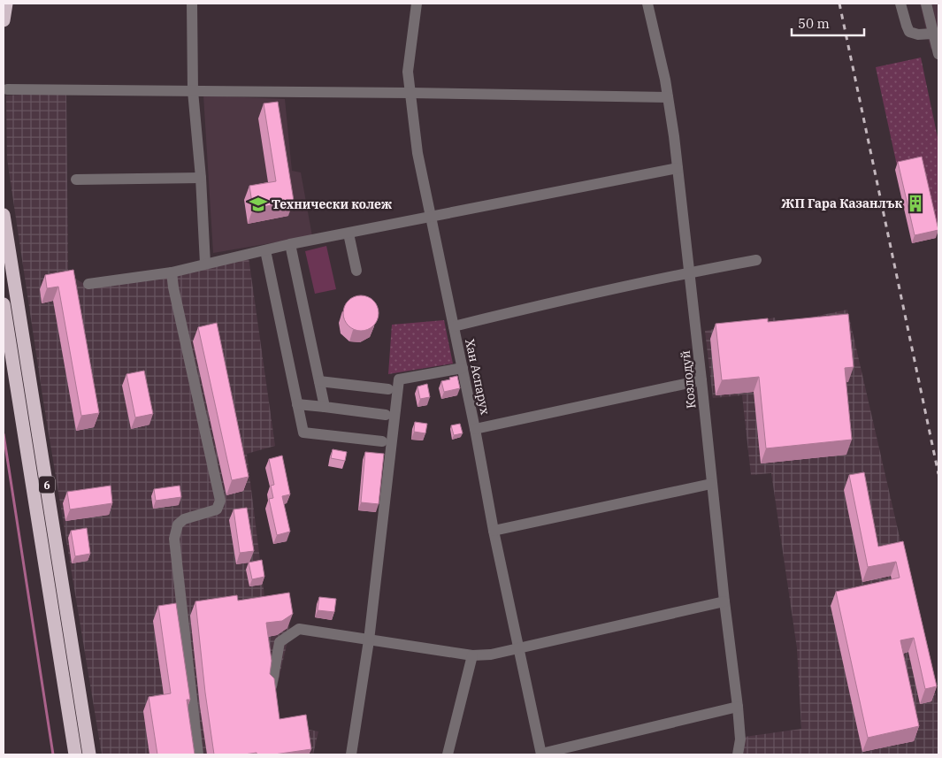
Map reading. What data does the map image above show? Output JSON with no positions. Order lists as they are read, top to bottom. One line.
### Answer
{"streets":{"highway":["6"],"street":["Хан Аспарух","Козлодуй"]},"places":{"building":["ЖП Гара Казанлък"],"school or university":["Технически колеж"]},"scale_bar":"50 m"}
